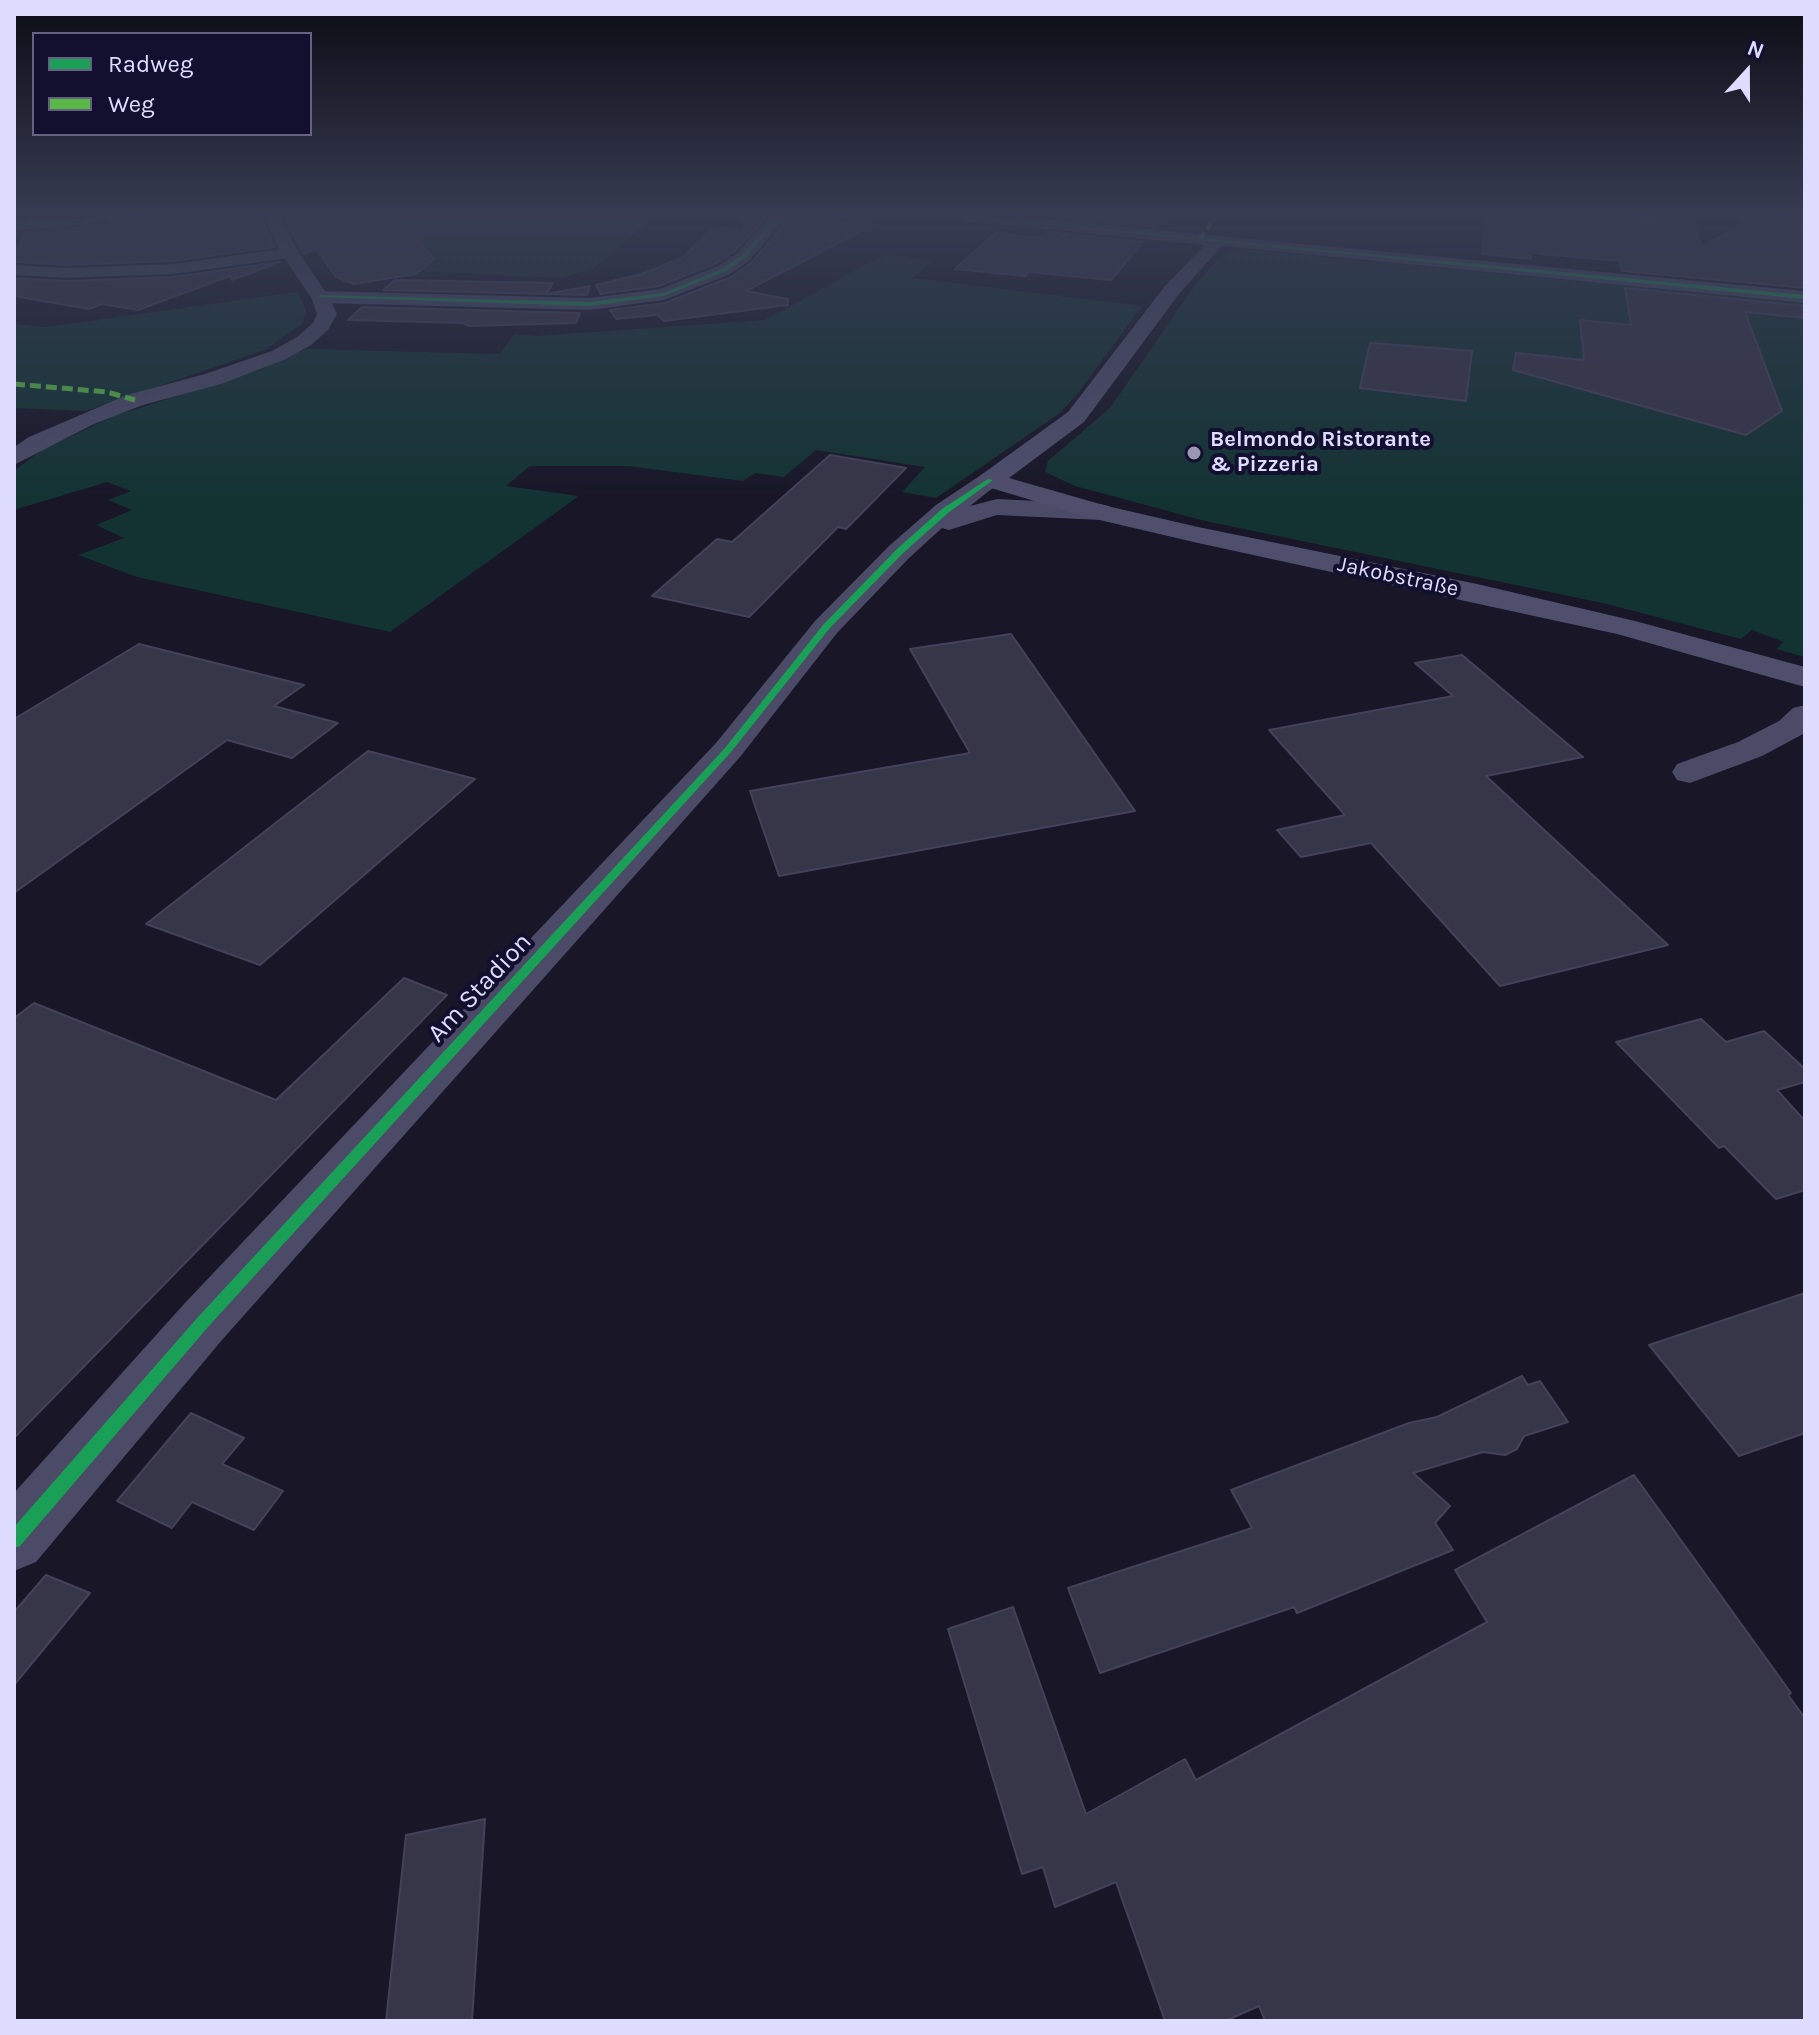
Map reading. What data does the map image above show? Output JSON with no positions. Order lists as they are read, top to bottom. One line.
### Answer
{"streets":{"main road":["Jakobstraße","Am Stadion"]},"crossings":[["Jakobstraße","Am Stadion"]],"places":["Belmondo Ristorante & Pizzeria"],"legend":["Radweg","Weg"],"north":"top"}
